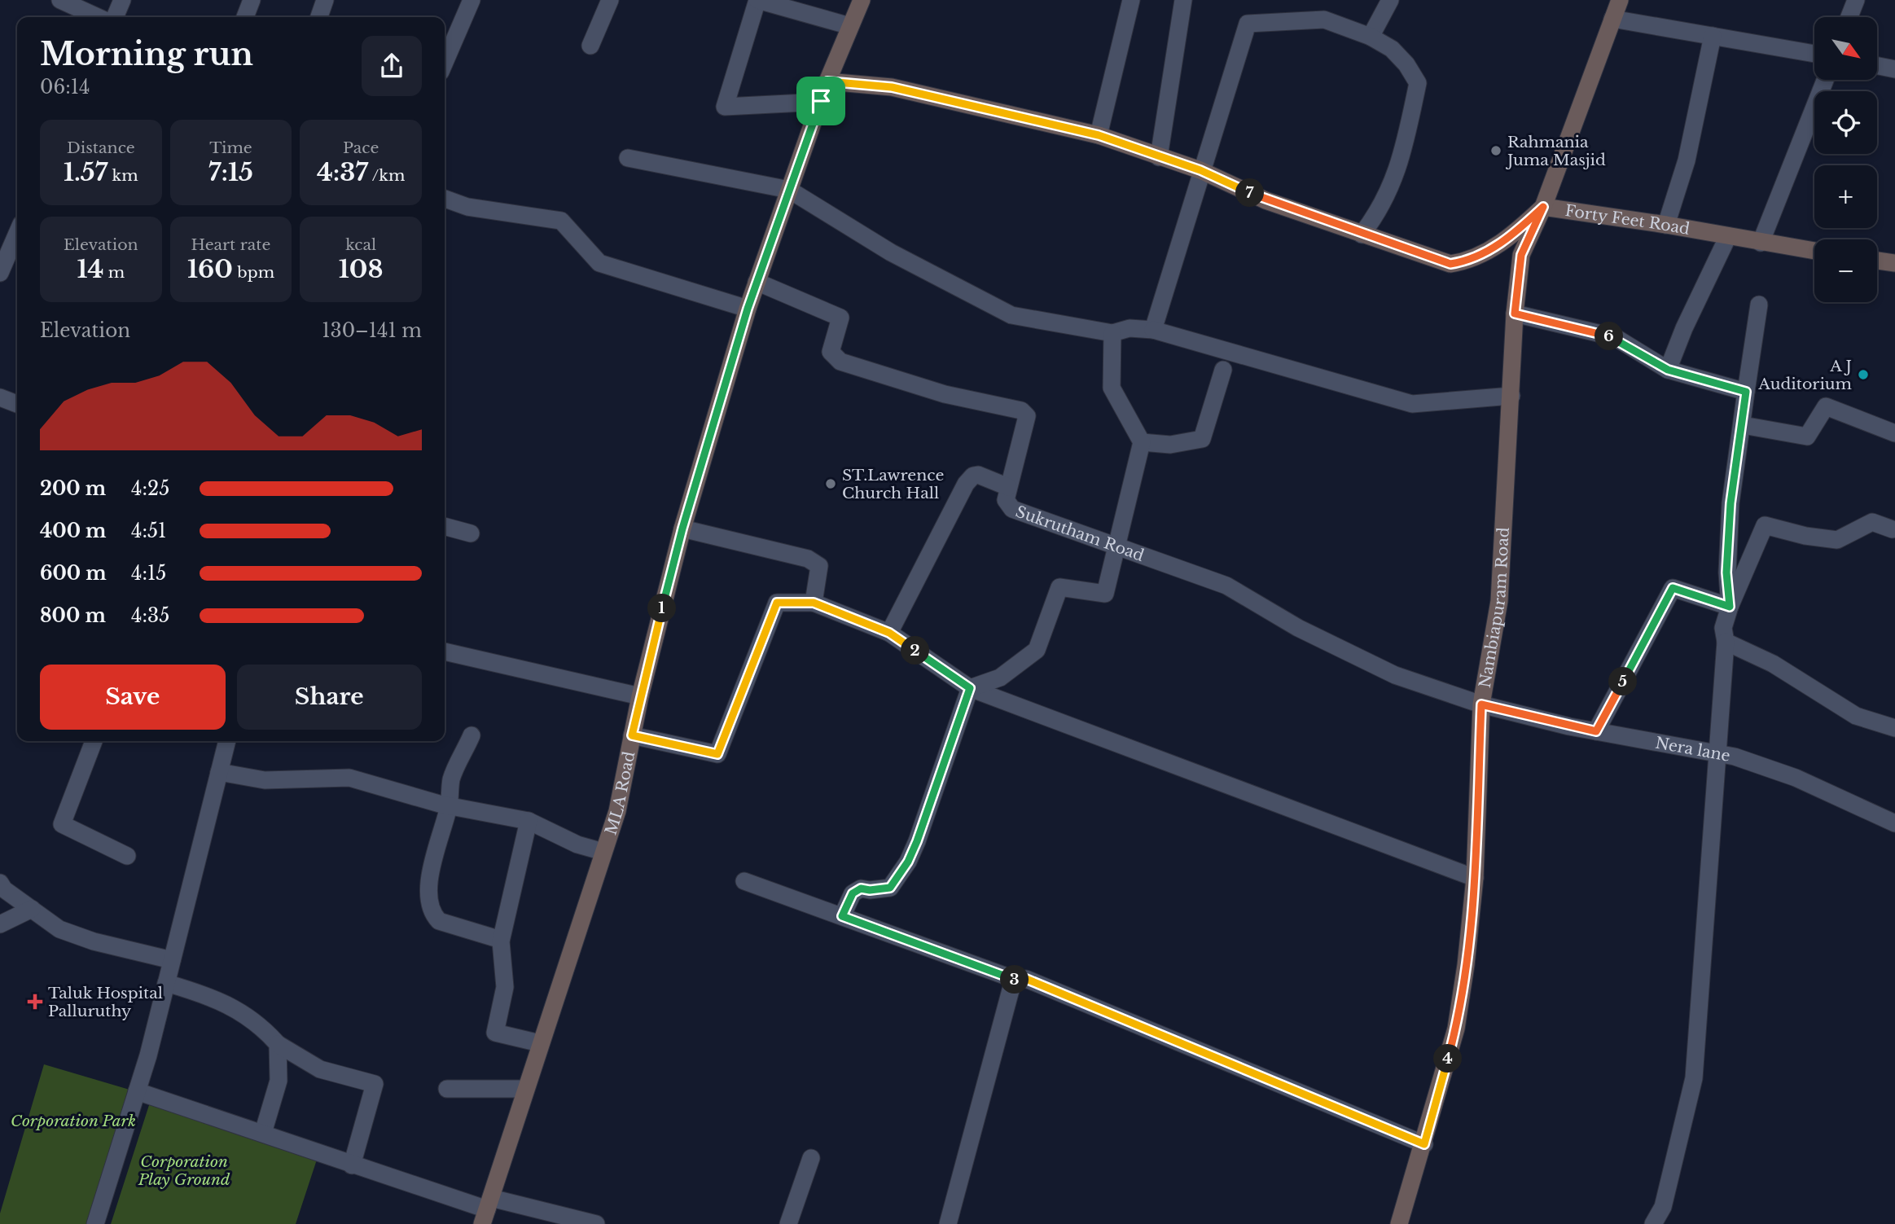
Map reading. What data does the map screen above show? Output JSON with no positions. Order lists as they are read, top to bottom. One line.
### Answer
{"streets":{"street":["Forty Feet Road","Sukrutham Road","Nambiapuram Road","Nera lane","MLA Road"]},"crossings":[["Forty Feet Road","Nambiapuram Road"],["Forty Feet Road","MLA Road"],["Sukrutham Road","Nambiapuram Road"],["Sukrutham Road","Nera lane"],["Nambiapuram Road","Nera lane"]],"parks":["Corporation Park","Corporation Play Ground"],"places":{"other":["Rahmania Juma Masjid","A J Auditorium","ST.Lawrence Church Hall"],"health":["Taluk Hospital Palluruthy"]},"north":"bottom right","page":{"map_buttons":["+","−"],"heading":["Morning run","06:14"],"stats":[["Distance","1.57 km"],["Time","7:15"],["Pace","4:37 /km"],["Elevation","14 m"],["Heart rate","160 bpm"],["kcal","108"]],"pins":["7","6","1","2","5","3","4"],"chart":["Elevation","130–141 m"],"list":[{"name":"200 m","note":"4:25"},{"name":"400 m","note":"4:51"},{"name":"600 m","note":"4:15"},{"name":"800 m","note":"4:35"}],"buttons":["Save","Share"]}}
